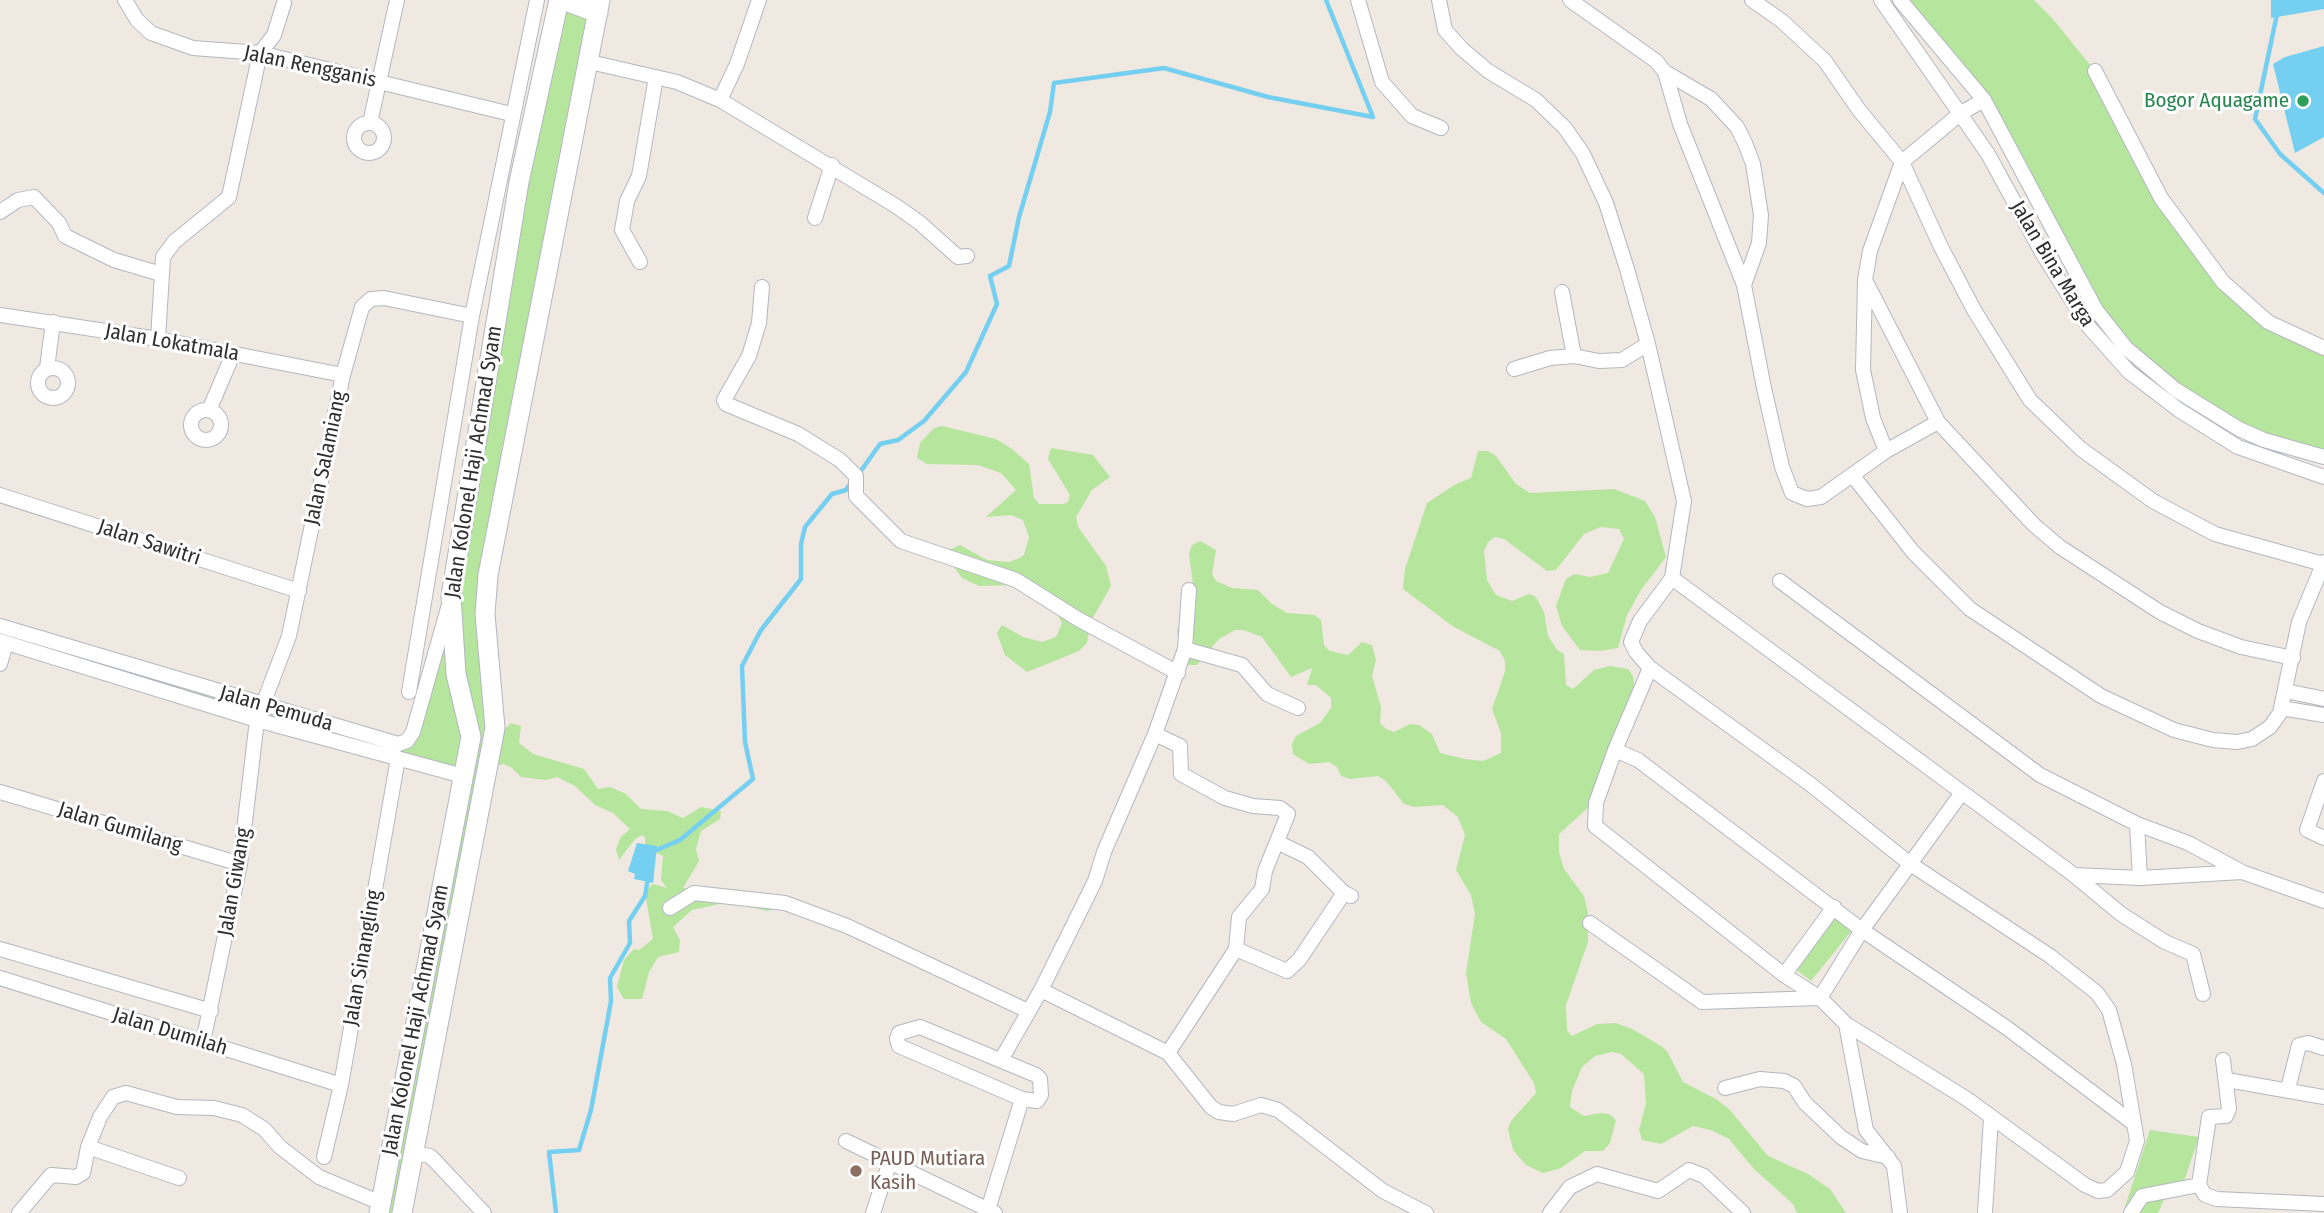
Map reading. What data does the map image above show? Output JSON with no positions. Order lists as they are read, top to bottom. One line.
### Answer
{"streets":{"main road":["Jalan Kolonel Haji Achmad Syam"],"street":["Jalan Rengganis","Jalan Bina Marga","Jalan Lokatmala","Jalan Salamiang","Jalan Sawitri","Jalan Pemuda","Jalan Gumilang","Jalan Giwang","Jalan Sinangling","Jalan Dumilah"]},"crossings":[["Jalan Lokatmala","Jalan Salamiang"],["Jalan Salamiang","Jalan Sawitri"],["Jalan Salamiang","Jalan Pemuda"],["Jalan Salamiang","Jalan Giwang"],["Jalan Kolonel Haji Achmad Syam","Jalan Pemuda"],["Jalan Pemuda","Jalan Giwang"],["Jalan Pemuda","Jalan Sinangling"],["Jalan Gumilang","Jalan Giwang"],["Jalan Giwang","Jalan Dumilah"],["Jalan Sinangling","Jalan Dumilah"]],"places":["Bogor Aquagame","PAUD Mutiara Kasih"]}
